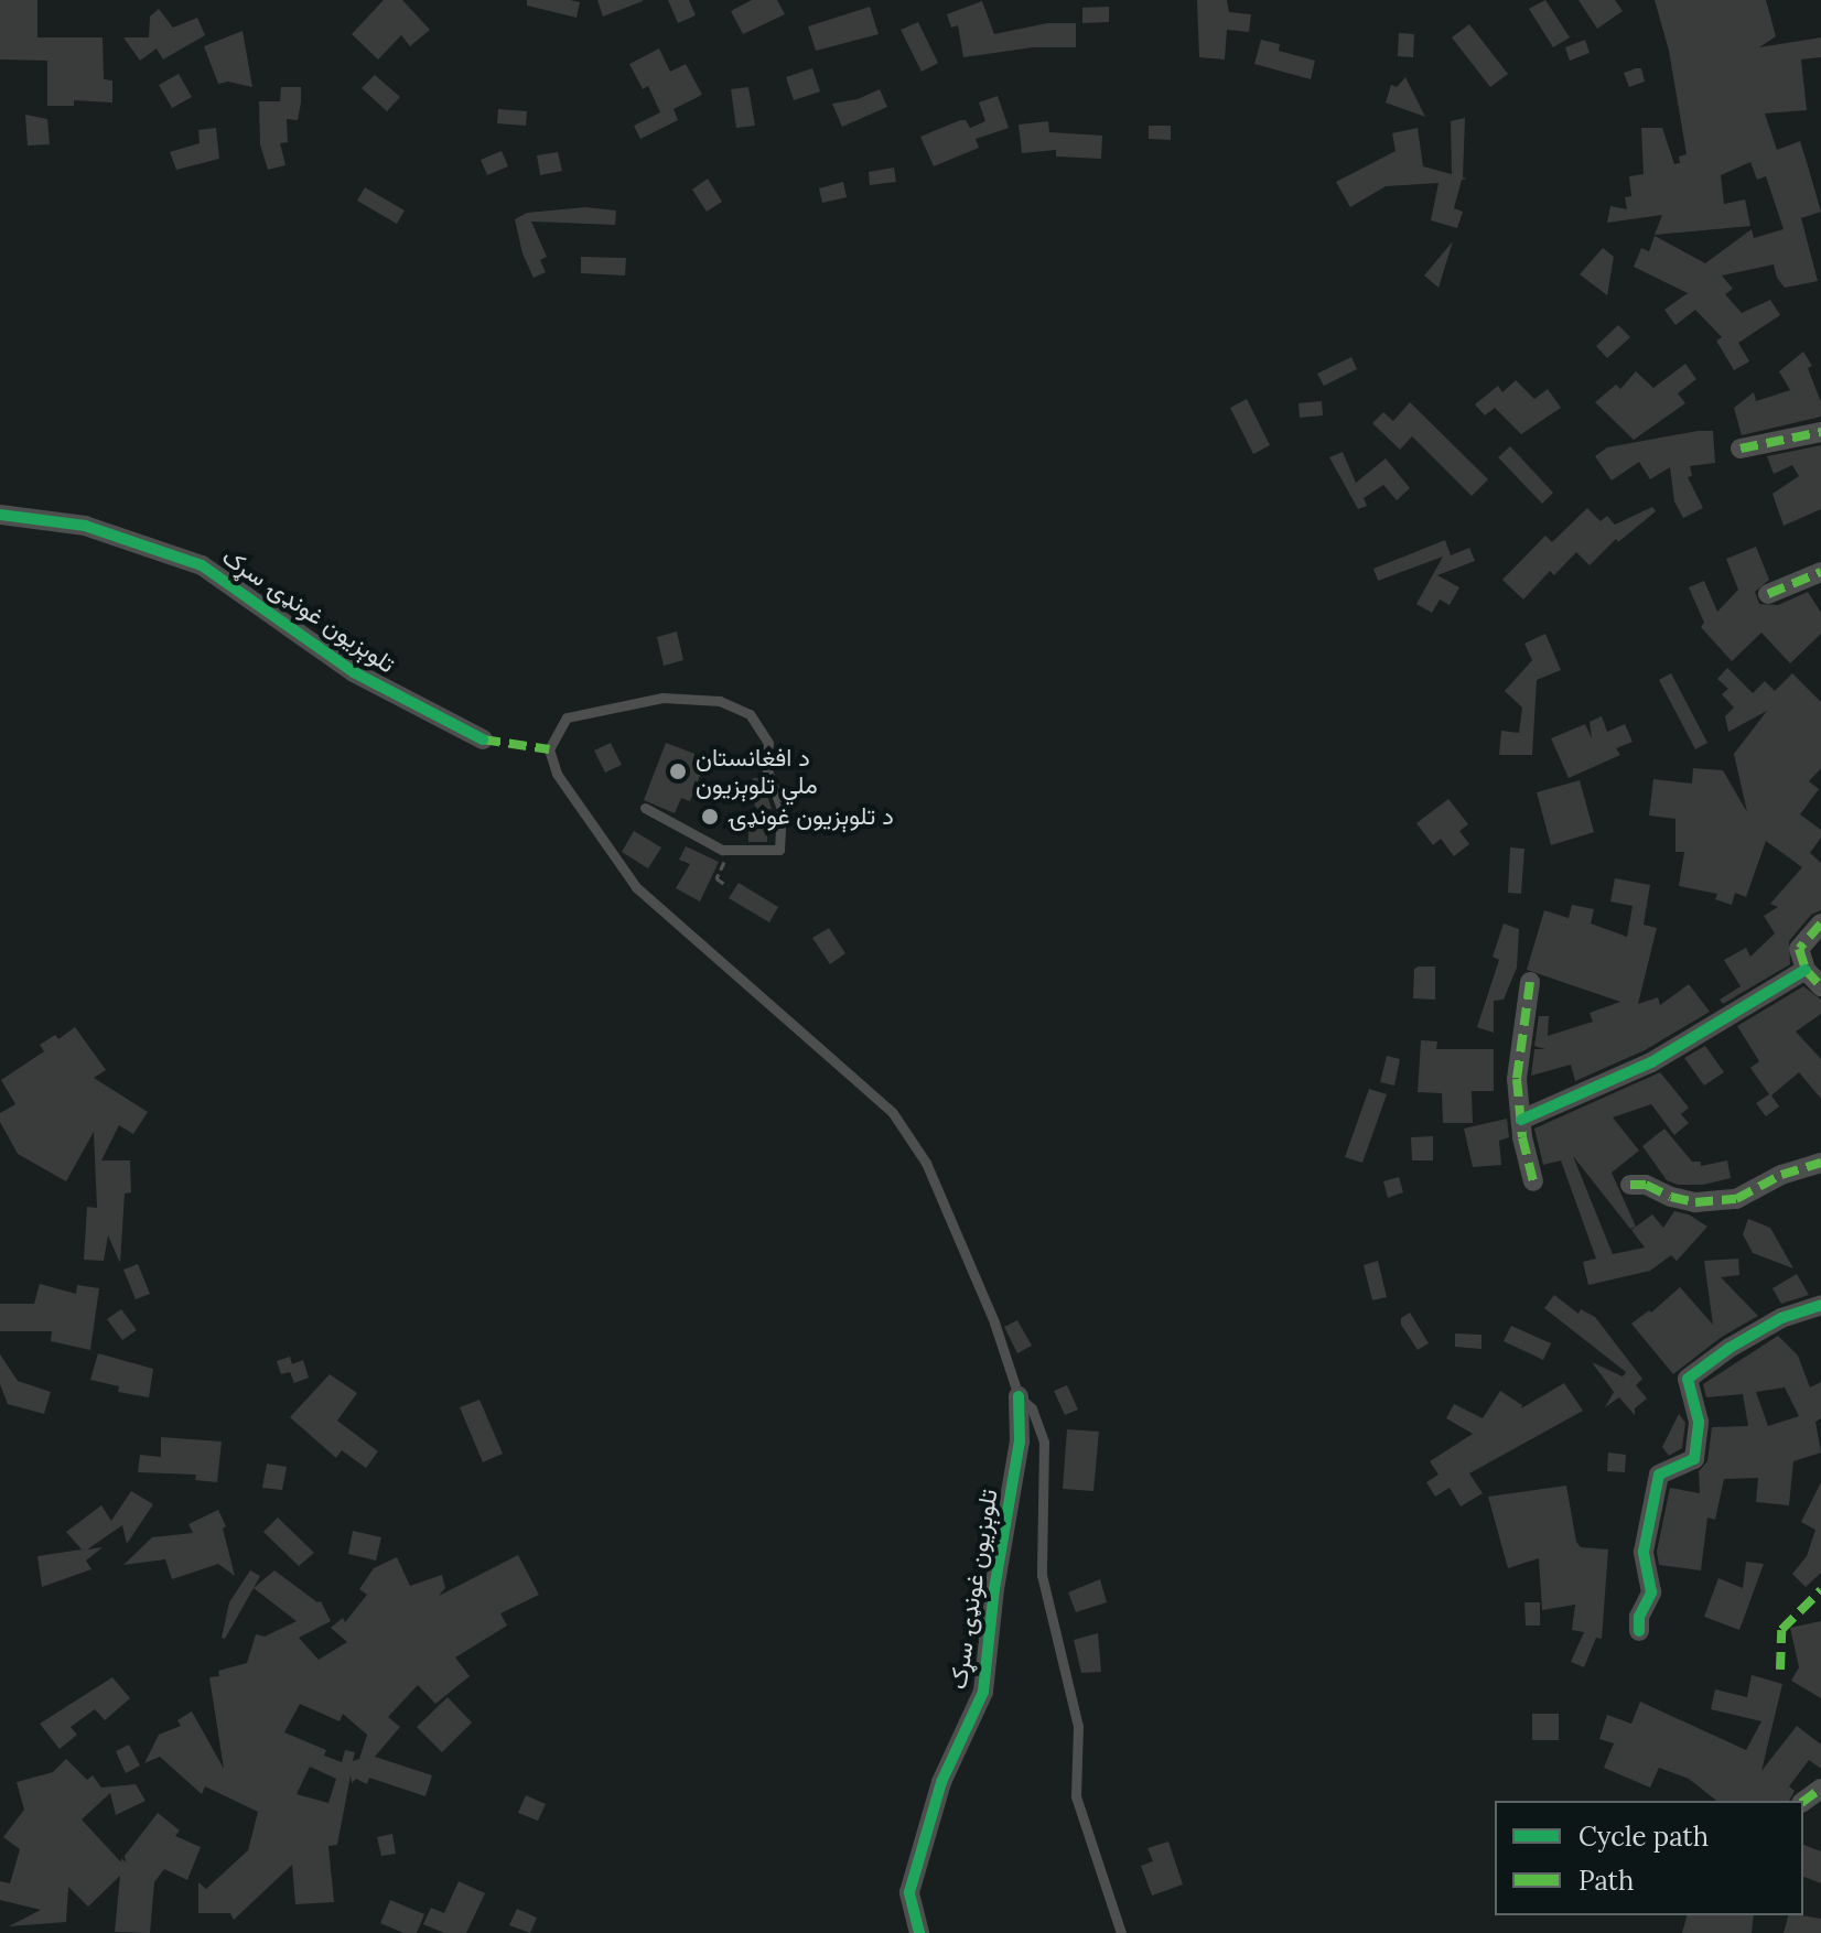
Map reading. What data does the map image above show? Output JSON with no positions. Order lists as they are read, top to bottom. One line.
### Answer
{"streets":{"street":["تلوېزيون غونډۍ سړک"]},"places":["د افغانستان ملي تلوېزیون","د تلوېزیون غونډۍ"],"legend":["Cycle path","Path"]}
